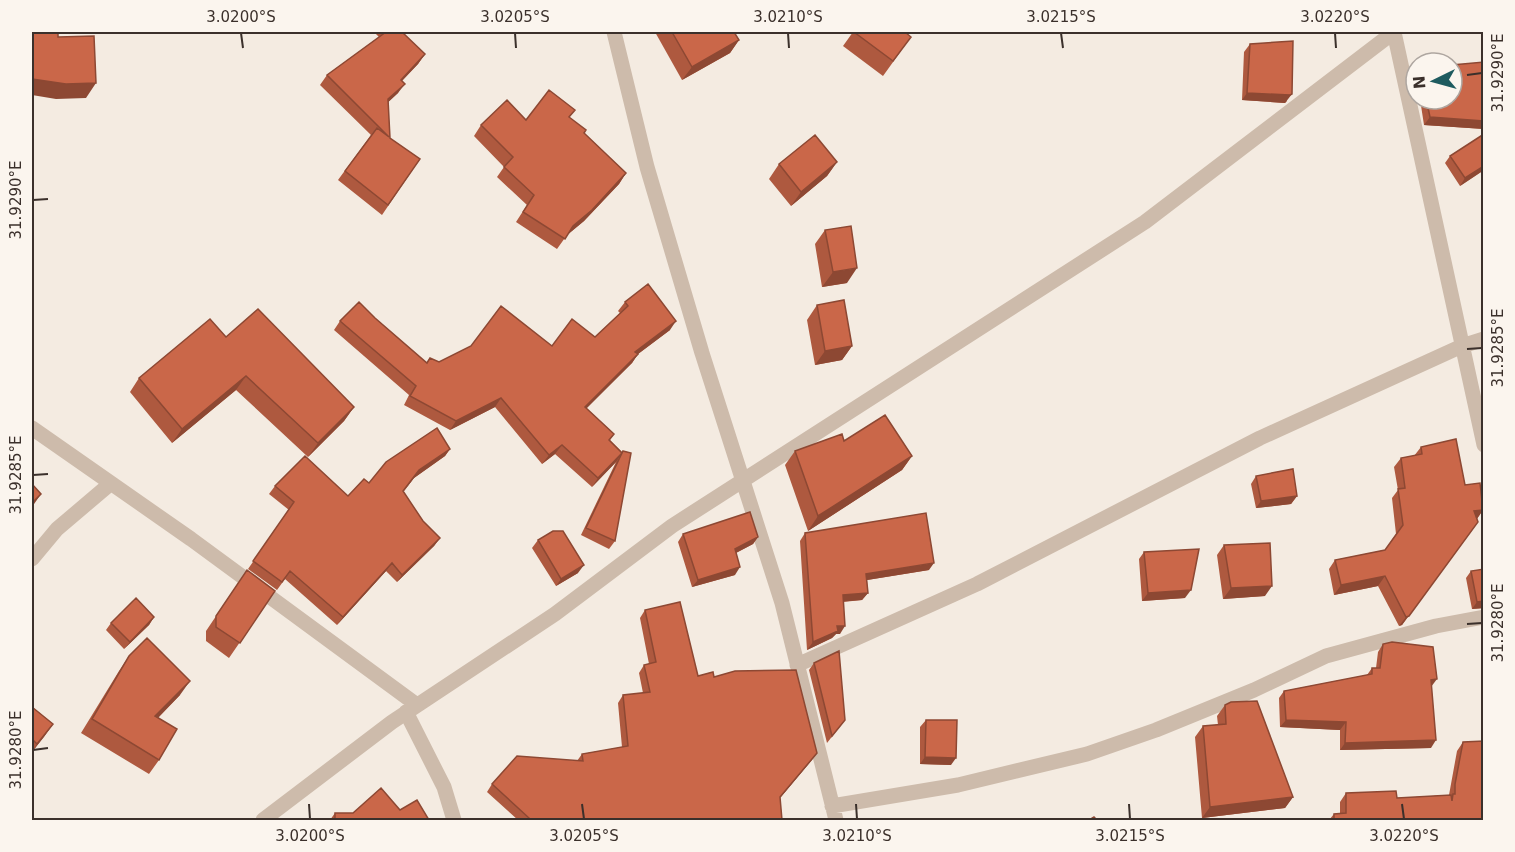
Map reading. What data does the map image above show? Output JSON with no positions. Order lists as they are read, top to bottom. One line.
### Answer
{"north":"left","coordinates":["3.0200°S","3.0205°S","3.0210°S","3.0215°S","3.0220°S","31.9290°E","31.9285°E","31.9280°E"]}
